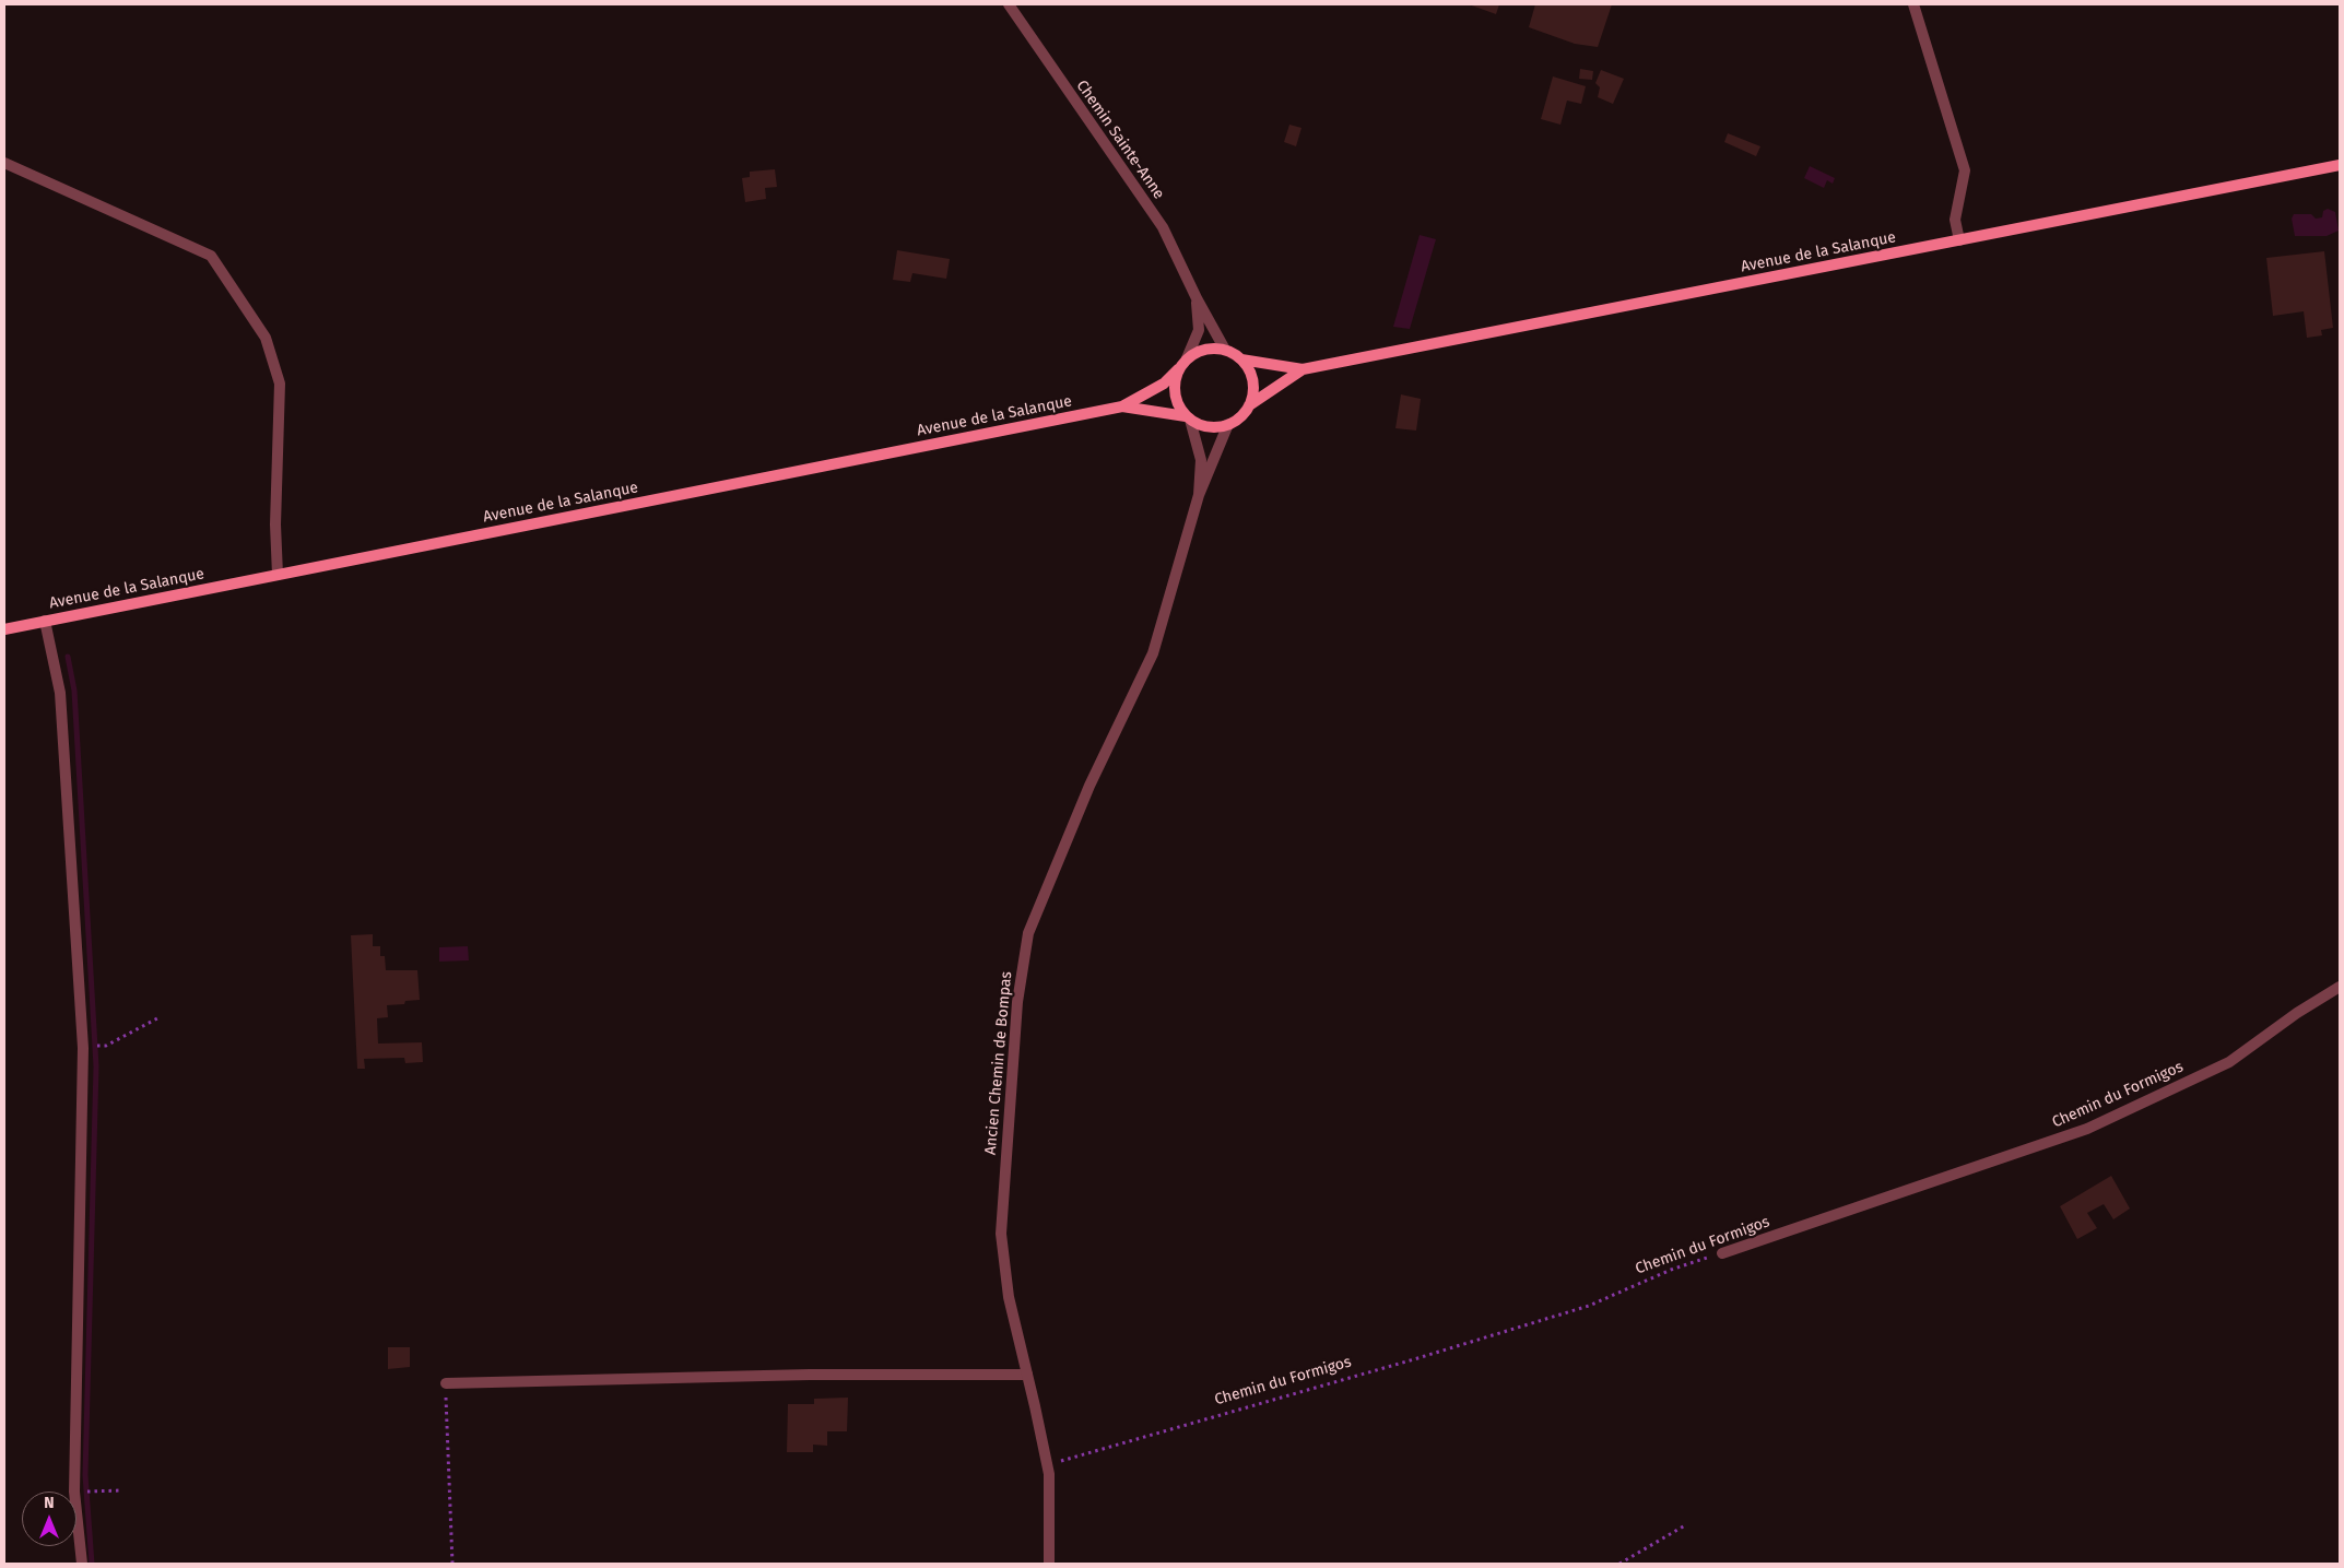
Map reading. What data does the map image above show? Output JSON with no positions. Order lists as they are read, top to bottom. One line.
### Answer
{"streets":{"main road":["Avenue de la Salanque"],"street":["Chemin Sainte-Anne","Ancien Chemin de Bompas","Chemin du Formigos"]},"crossings":[["Chemin Sainte-Anne","Avenue de la Salanque"],["Chemin Sainte-Anne","Ancien Chemin de Bompas"],["Avenue de la Salanque","Ancien Chemin de Bompas"],["Ancien Chemin de Bompas","Chemin du Formigos"]],"north":"top"}
